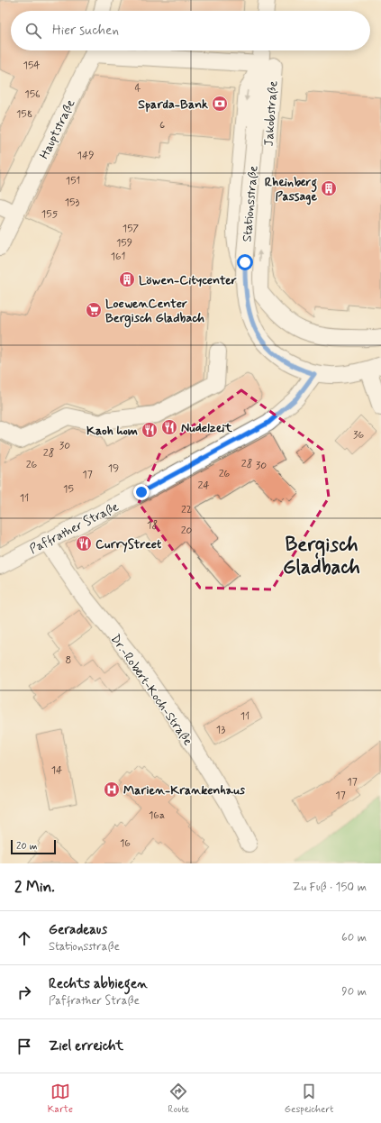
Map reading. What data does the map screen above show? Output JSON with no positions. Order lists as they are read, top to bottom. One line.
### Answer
{"streets":{"street":["Jakobstraße","Hauptstraße","Stationsstraße","Paffrather Straße","Dr.-Robert-Koch-Straße"]},"crossings":[["Jakobstraße","Stationsstraße"],["Stationsstraße","Paffrather Straße"],["Paffrather Straße","Dr.-Robert-Koch-Straße"]],"districts":["Bergisch Gladbach"],"places":{"bank":["Sparda-Bank"],"building":["Rheinberg Passage","Löwen-Citycenter"],"supermarket":["LoewenCenter Bergisch Gladbach"],"restaurant":["Nudelzeit","Kaoh hom","CurryStreet"],"hospital":["Marien-Krankenhaus"]},"house_numbers":["154","4","156","158","6","149","151","153","155","157","159","161","36","30","28","28","26","30","19","26","17","24","15","11","22","18","20","8","11","13","14","17","17","16a","16"],"scale_bar":"20 m","page":{"search":"Hier suchen","scale":"20 m","heading":["2 Min.","Zu Fuß · 150 m"],"list":[["Geradeaus","Stationsstraße","60 m"],["Rechts abbiegen","Paffrather Straße","90 m"],"Ziel erreicht"],"nav":["Karte","Route","Gespeichert"]}}
